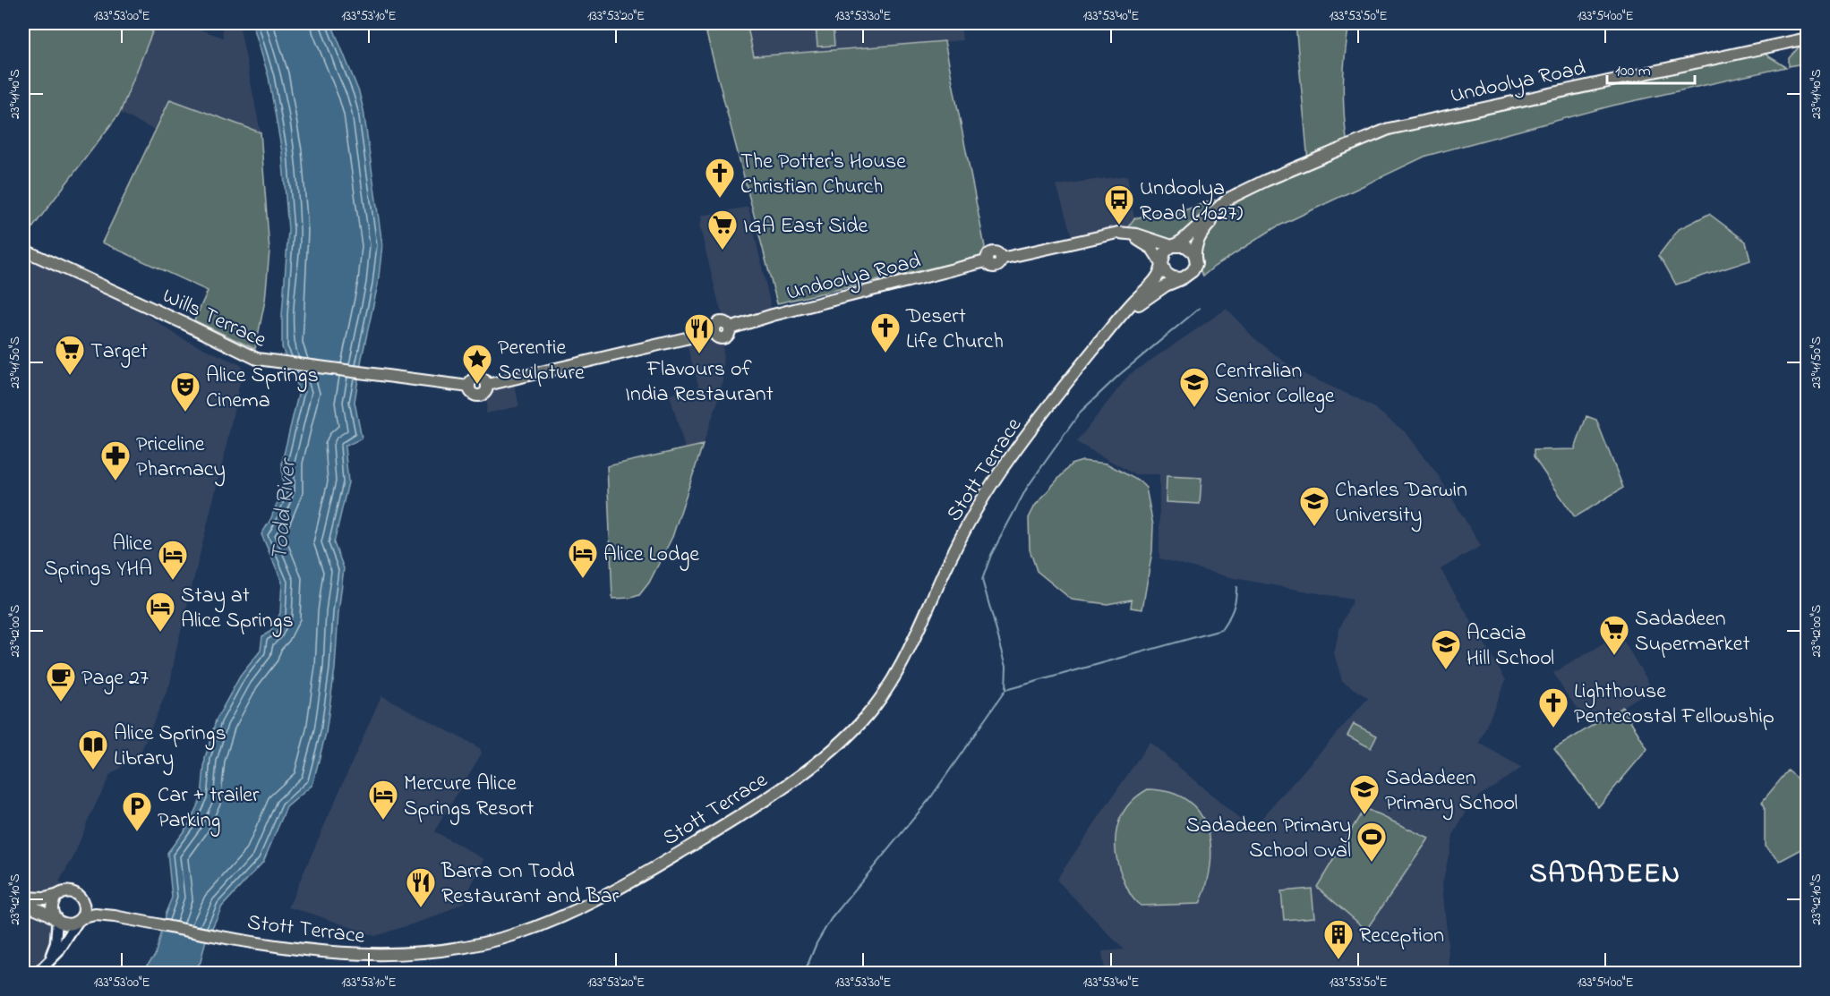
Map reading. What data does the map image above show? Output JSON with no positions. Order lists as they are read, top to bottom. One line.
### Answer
{"streets":{"main road":["Undoolya Road","Wills Terrace","Stott Terrace"]},"crossings":[["Undoolya Road","Wills Terrace"],["Undoolya Road","Stott Terrace"]],"districts":["SADADEEN"],"water":["Todd River"],"places":{"church":["The Potter's House Christian Church","Desert Life Church","Lighthouse Pentecostal Fellowship"],"bus stop":["Undoolya Road (1027)"],"supermarket":["IGA East Side","Target","Sadadeen Supermarket"],"restaurant":["Flavours of India Restaurant","Barra On Todd Restaurant and Bar"],"place":["Perentie Sculpture"],"school or university":["Centralian Senior College","Charles Darwin University","Acacia Hill School","Sadadeen Primary School"],"theatre":["Alice Springs Cinema"],"pharmacy":["Priceline Pharmacy"],"hotel":["Alice Lodge","Alice Springs YHA","Stay at Alice Springs","Mercure Alice Springs Resort"],"cafe":["Page 27"],"library":["Alice Springs Library"],"parking":["Car + trailer Parking"],"sports":["Sadadeen Primary School Oval"],"building":["Reception"]},"scale_bar":"100 m","coordinates":["133°53'00\"E","133°53'10\"E","133°53'20\"E","133°53'30\"E","133°53'40\"E","133°53'50\"E","133°54'00\"E","23°41'40\"S","23°41'50\"S","23°42'00\"S","23°42'10\"S"]}
